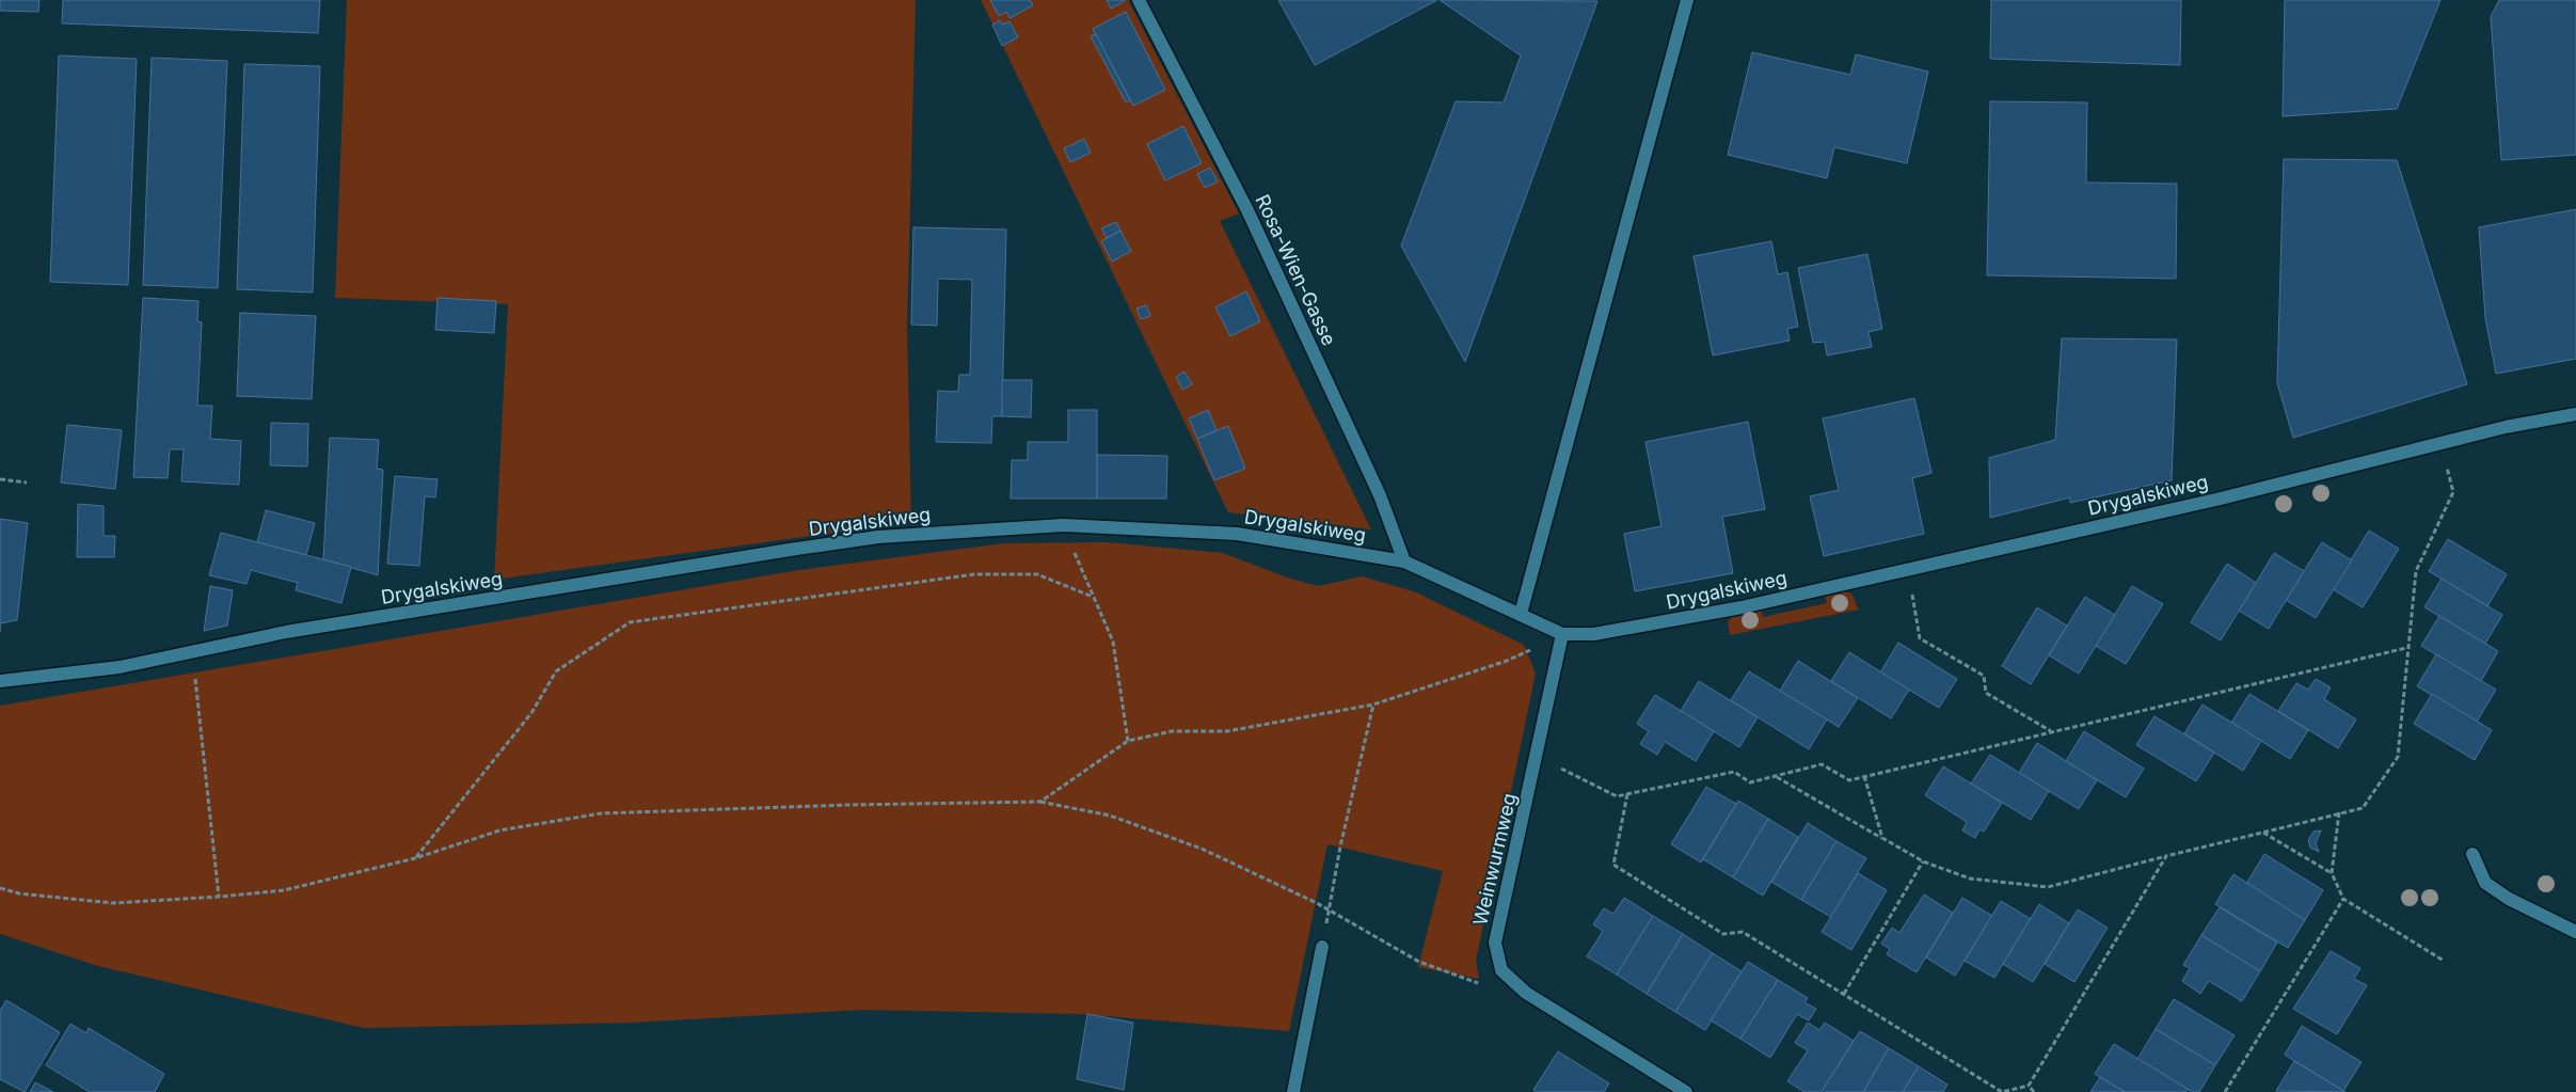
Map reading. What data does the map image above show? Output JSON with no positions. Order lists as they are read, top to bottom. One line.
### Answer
{"streets":{"street":["Rosa-Wien-Gasse","Drygalskiweg","Weinwurmweg"]},"crossings":[["Rosa-Wien-Gasse","Drygalskiweg"],["Drygalskiweg","Weinwurmweg"]]}
